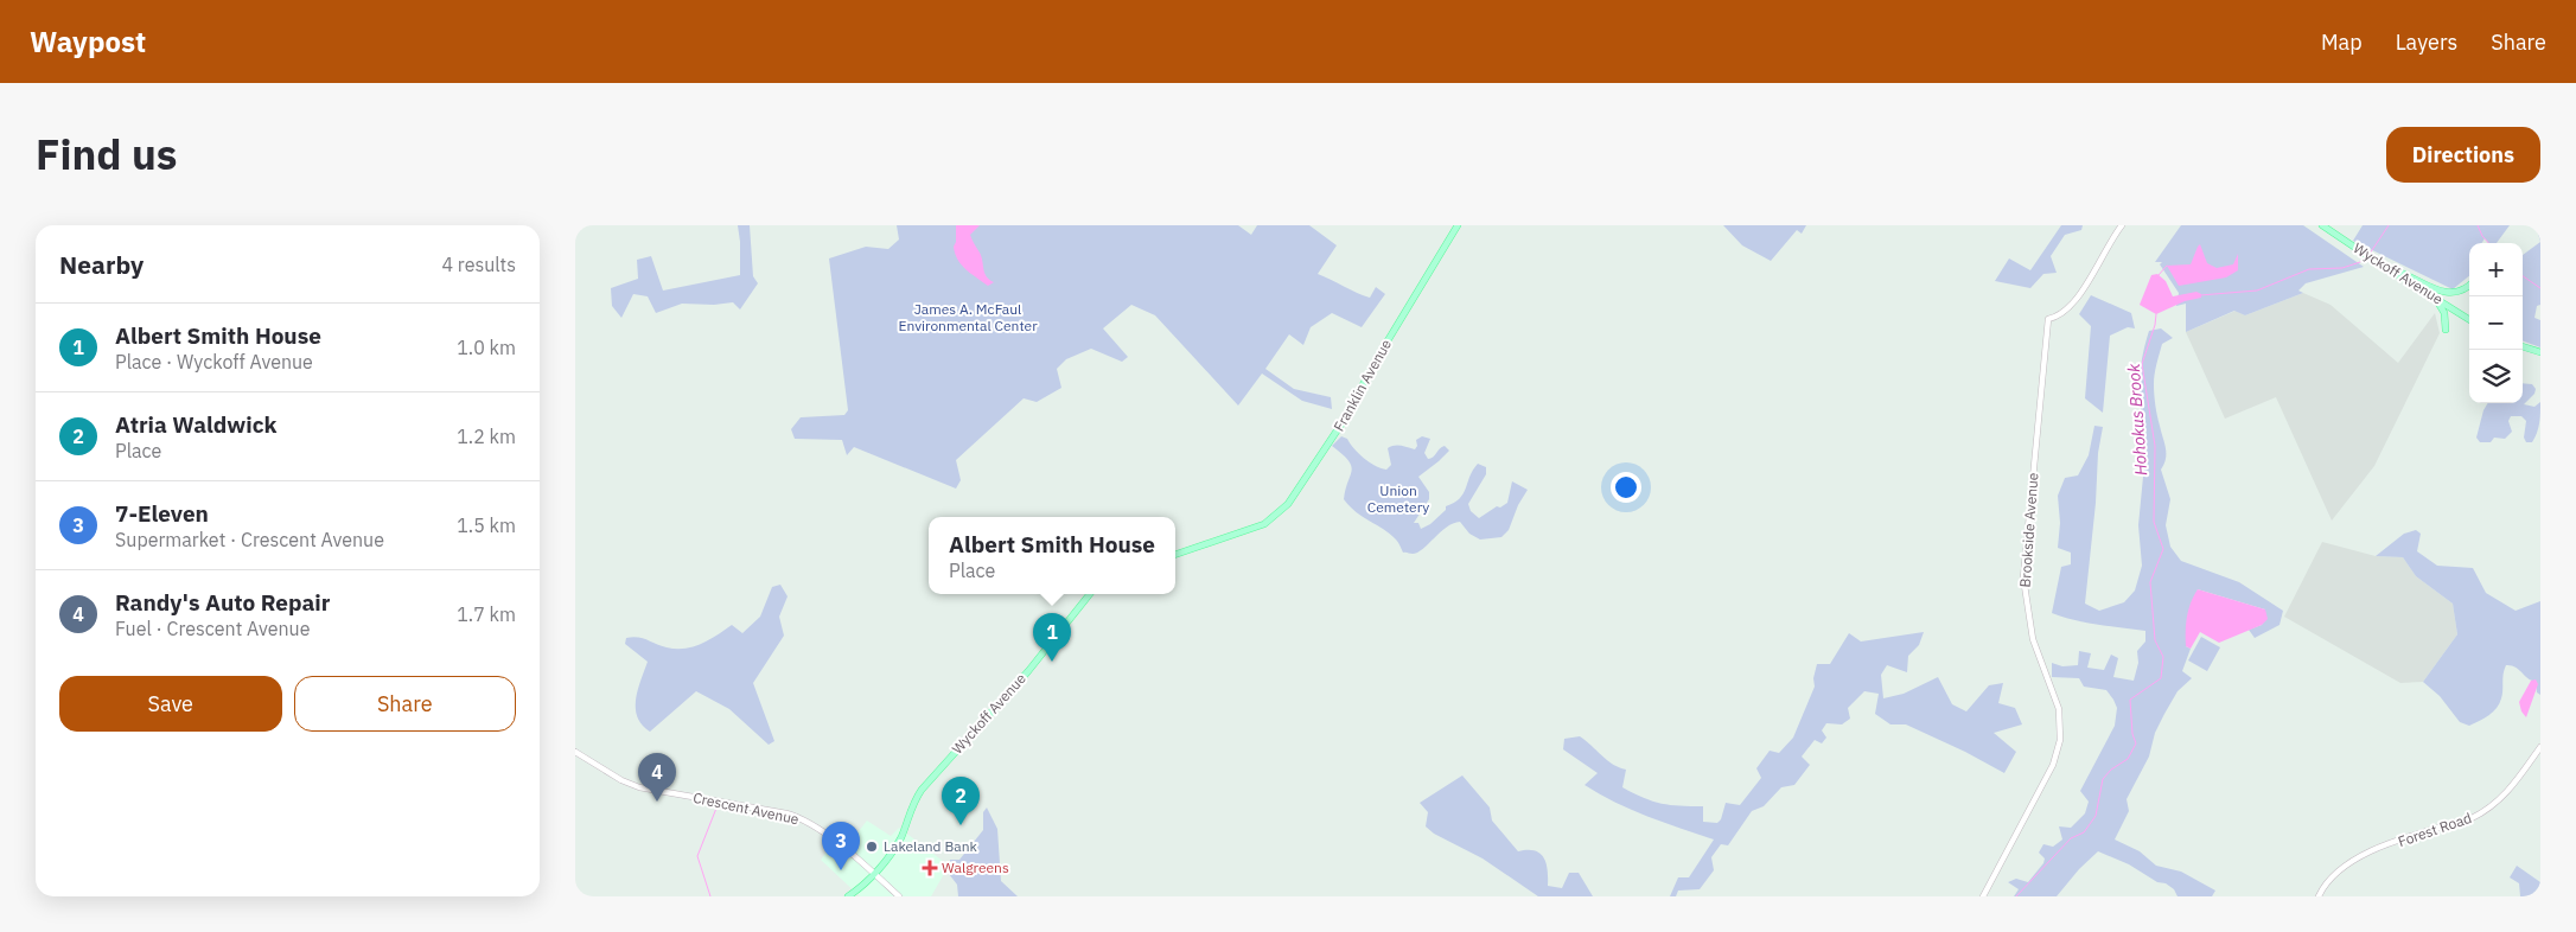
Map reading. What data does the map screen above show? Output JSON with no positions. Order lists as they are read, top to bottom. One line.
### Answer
{"streets":{"main road":["Wyckoff Avenue","Franklin Avenue"],"street":["Brookside Avenue","Crescent Avenue","Forest Road"]},"crossings":[["Wyckoff Avenue","Crescent Avenue"]],"water":["Hohokus Brook"],"parks":["James A. McFaul Environmental Center","Union Cemetery"],"places":{"other":["Lakeland Bank"],"health":["Walgreens"]},"page":{"header":"Waypost","nav":["Map","Layers","Share"],"title":"Find us","buttons":["Directions",["Save","Share"]],"heading":["Nearby","4 results"],"map_buttons":["+","−"],"list":[{"mark":"1","name":"Albert Smith House","note":"Place · Wyckoff Avenue","value":"1.0 km"},{"mark":"2","name":"Atria Waldwick","note":"Place","value":"1.2 km"},{"mark":"3","name":"7-Eleven","note":"Supermarket · Crescent Avenue","value":"1.5 km"},{"mark":"4","name":"Randy's Auto Repair","note":"Fuel · Crescent Avenue","value":"1.7 km"}],"popup":["Albert Smith House","Place"],"pins":["1","4","2","3"]}}
